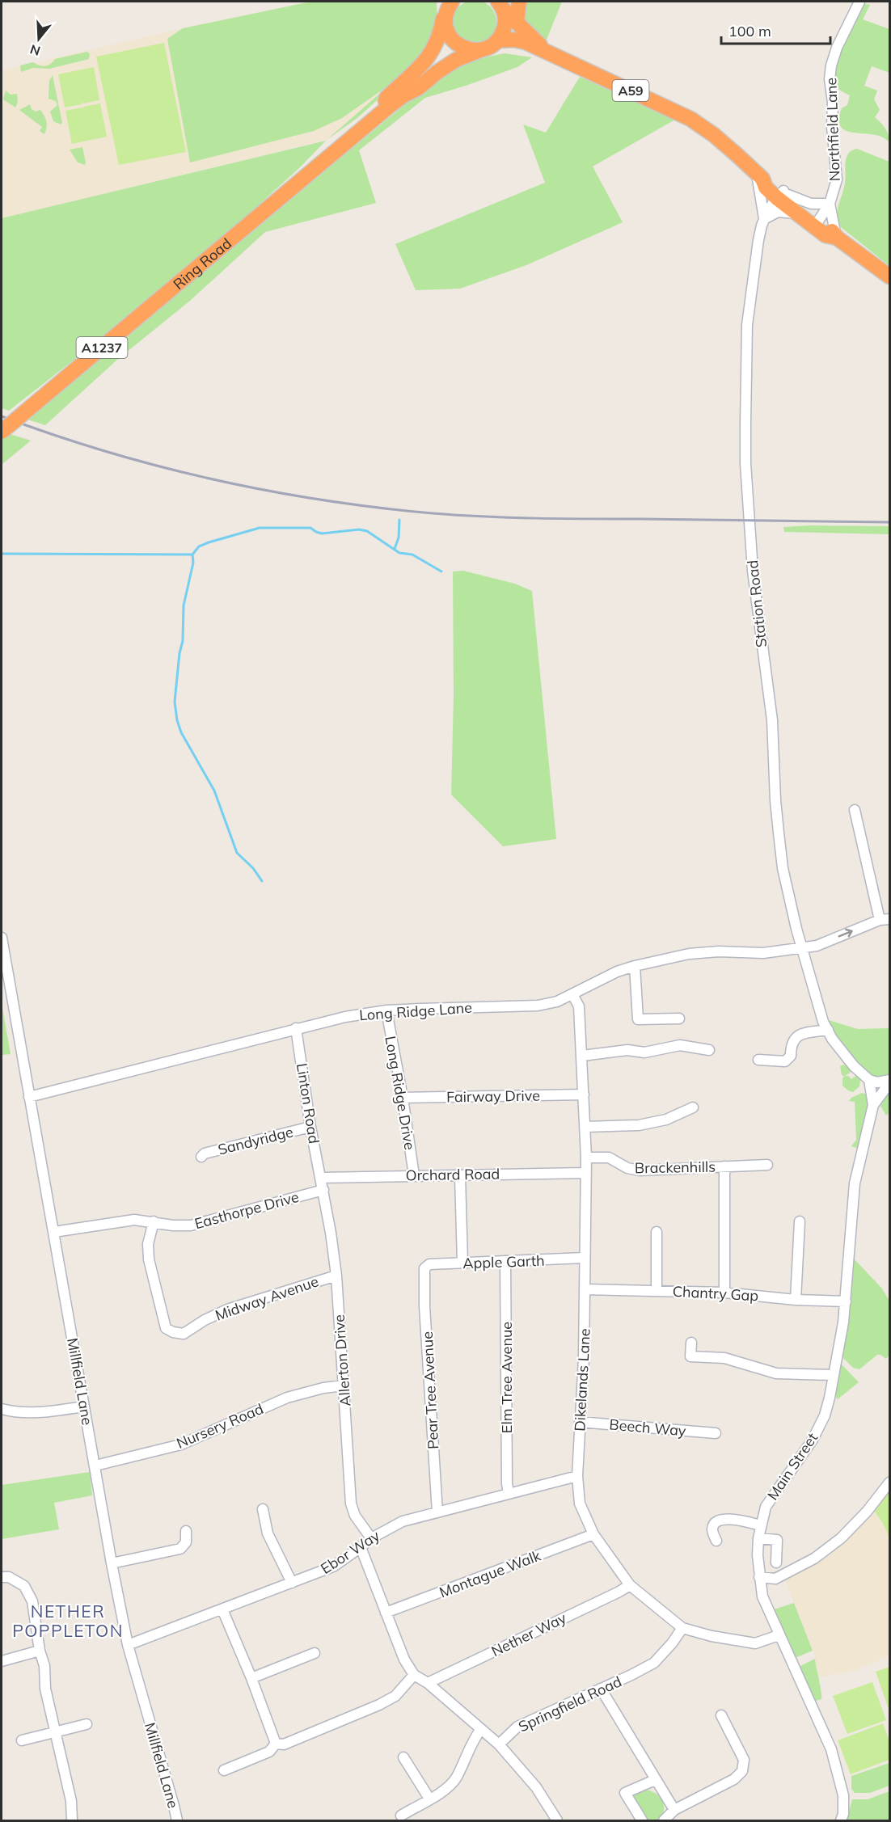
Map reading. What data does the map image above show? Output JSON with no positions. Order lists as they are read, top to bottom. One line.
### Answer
{"streets":{"highway":["A59","Ring Road","A1237"],"street":["Northfield Lane","Station Road","Long Ridge Lane","Long Ridge Drive","Fairway Drive","Linton Road","Sandyridge","Brackenhills","Orchard Road","Easthorpe Drive","Apple Garth","Chantry Gap","Midway Avenue","Allerton Drive","Elm Tree Avenue","Dikelands Lane","Millfield Lane","Pear Tree Avenue","Nursery Road","Beech Way","Main Street","Ebor Way","Montague Walk","Nether Way","Springfield Road"]},"crossings":[["A59","Northfield Lane"],["A59","Station Road"],["Station Road","Long Ridge Lane"],["Long Ridge Lane","Long Ridge Drive"],["Long Ridge Lane","Linton Road"],["Long Ridge Lane","Dikelands Lane"],["Long Ridge Lane","Millfield Lane"],["Long Ridge Drive","Fairway Drive"],["Long Ridge Drive","Orchard Road"],["Fairway Drive","Dikelands Lane"],["Linton Road","Sandyridge"],["Linton Road","Orchard Road"],["Linton Road","Allerton Drive"],["Brackenhills","Dikelands Lane"],["Orchard Road","Allerton Drive"],["Orchard Road","Dikelands Lane"],["Easthorpe Drive","Midway Avenue"],["Easthorpe Drive","Allerton Drive"],["Easthorpe Drive","Millfield Lane"],["Apple Garth","Elm Tree Avenue"],["Apple Garth","Dikelands Lane"],["Apple Garth","Pear Tree Avenue"],["Chantry Gap","Dikelands Lane"],["Chantry Gap","Main Street"],["Midway Avenue","Allerton Drive"],["Allerton Drive","Nursery Road"],["Allerton Drive","Ebor Way"],["Elm Tree Avenue","Ebor Way"],["Dikelands Lane","Beech Way"],["Dikelands Lane","Main Street"],["Dikelands Lane","Ebor Way"],["Dikelands Lane","Montague Walk"],["Dikelands Lane","Nether Way"],["Dikelands Lane","Springfield Road"],["Millfield Lane","Nursery Road"],["Millfield Lane","Ebor Way"],["Pear Tree Avenue","Ebor Way"]],"districts":["NETHER POPPLETON"],"scale_bar":"100 m","north":"bottom"}
